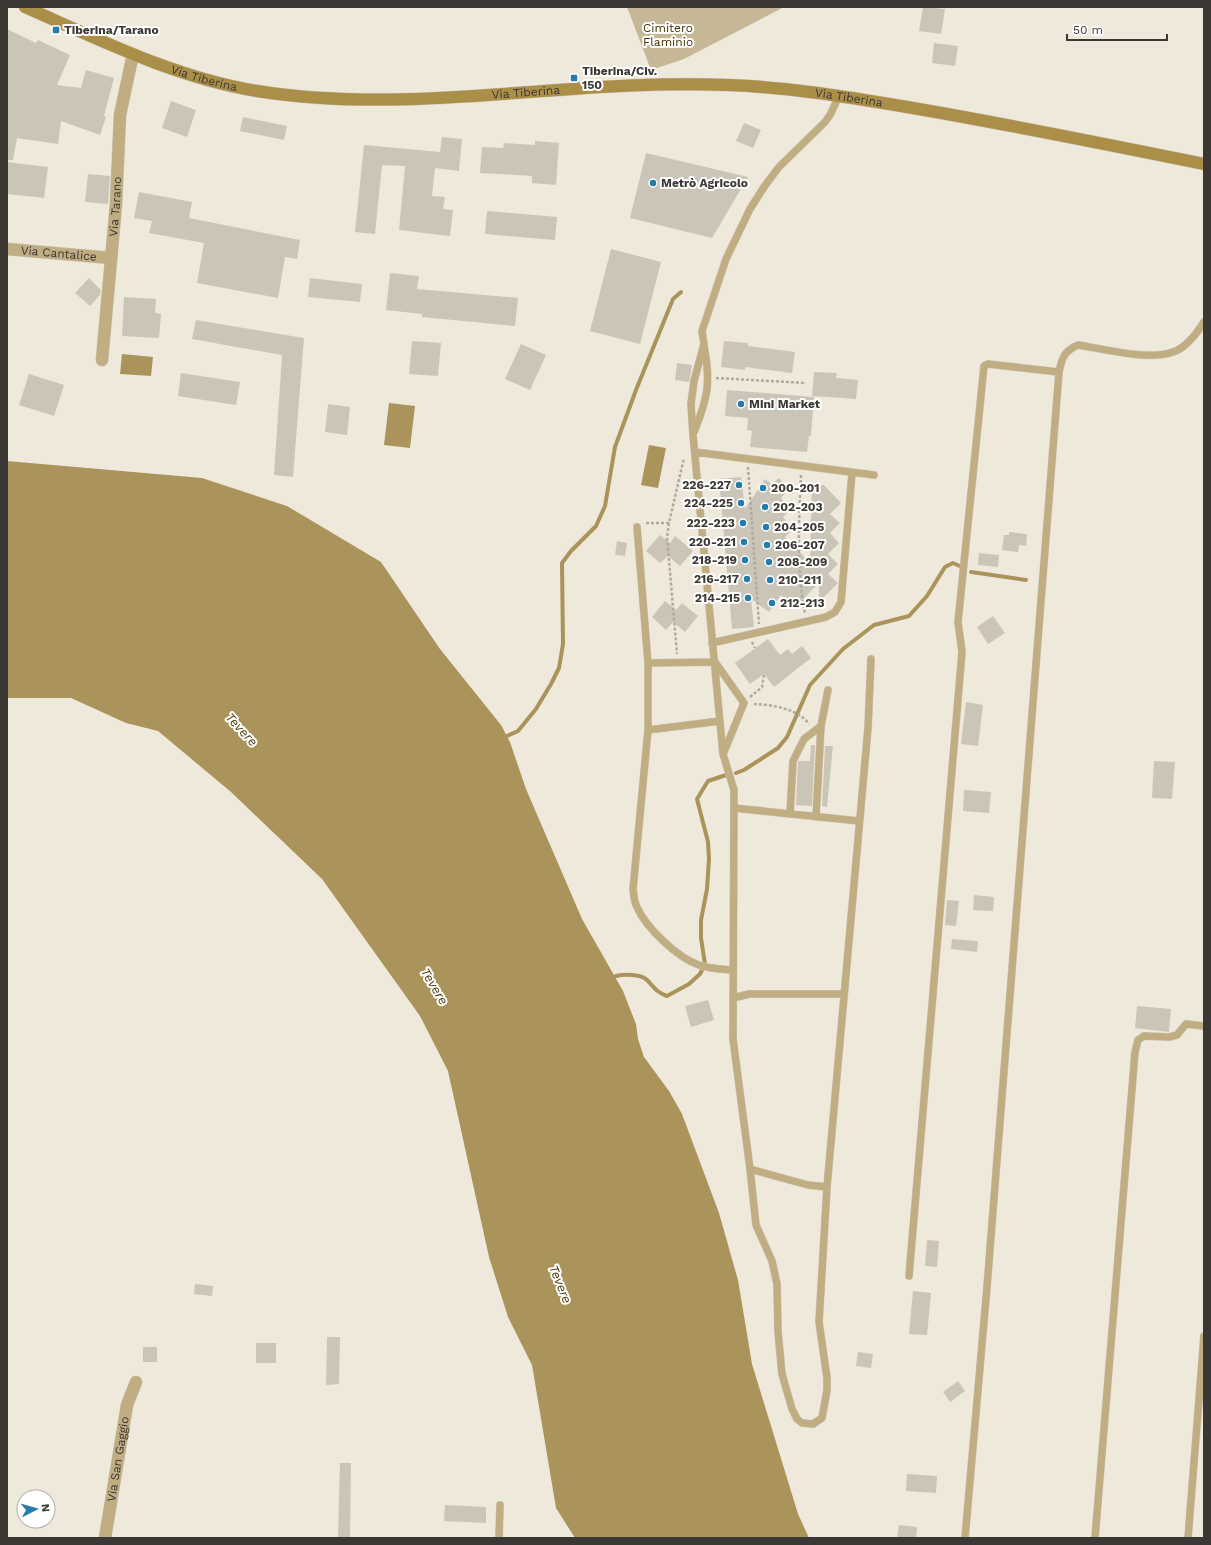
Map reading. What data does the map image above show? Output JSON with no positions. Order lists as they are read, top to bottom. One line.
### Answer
{"streets":{"main road":["Via Tiberina"],"street":["Via Tarano","Via Cantalice","Via San Gaggio"]},"crossings":[["Via Tiberina","Via Tarano"],["Via Tarano","Via Cantalice"]],"water":["Tevere"],"parks":["Cimitero Flaminio"],"places":{"transit":["Tiberina/Tarano","Tiberina/Civ. 150"],"other":["Metrò Agricolo","Mini Market","226-227","200-201","224-225","202-203","222-223","204-205","220-221","206-207","218-219","208-209","216-217","210-211","214-215","212-213"]},"scale_bar":"50 m","north":"right"}
